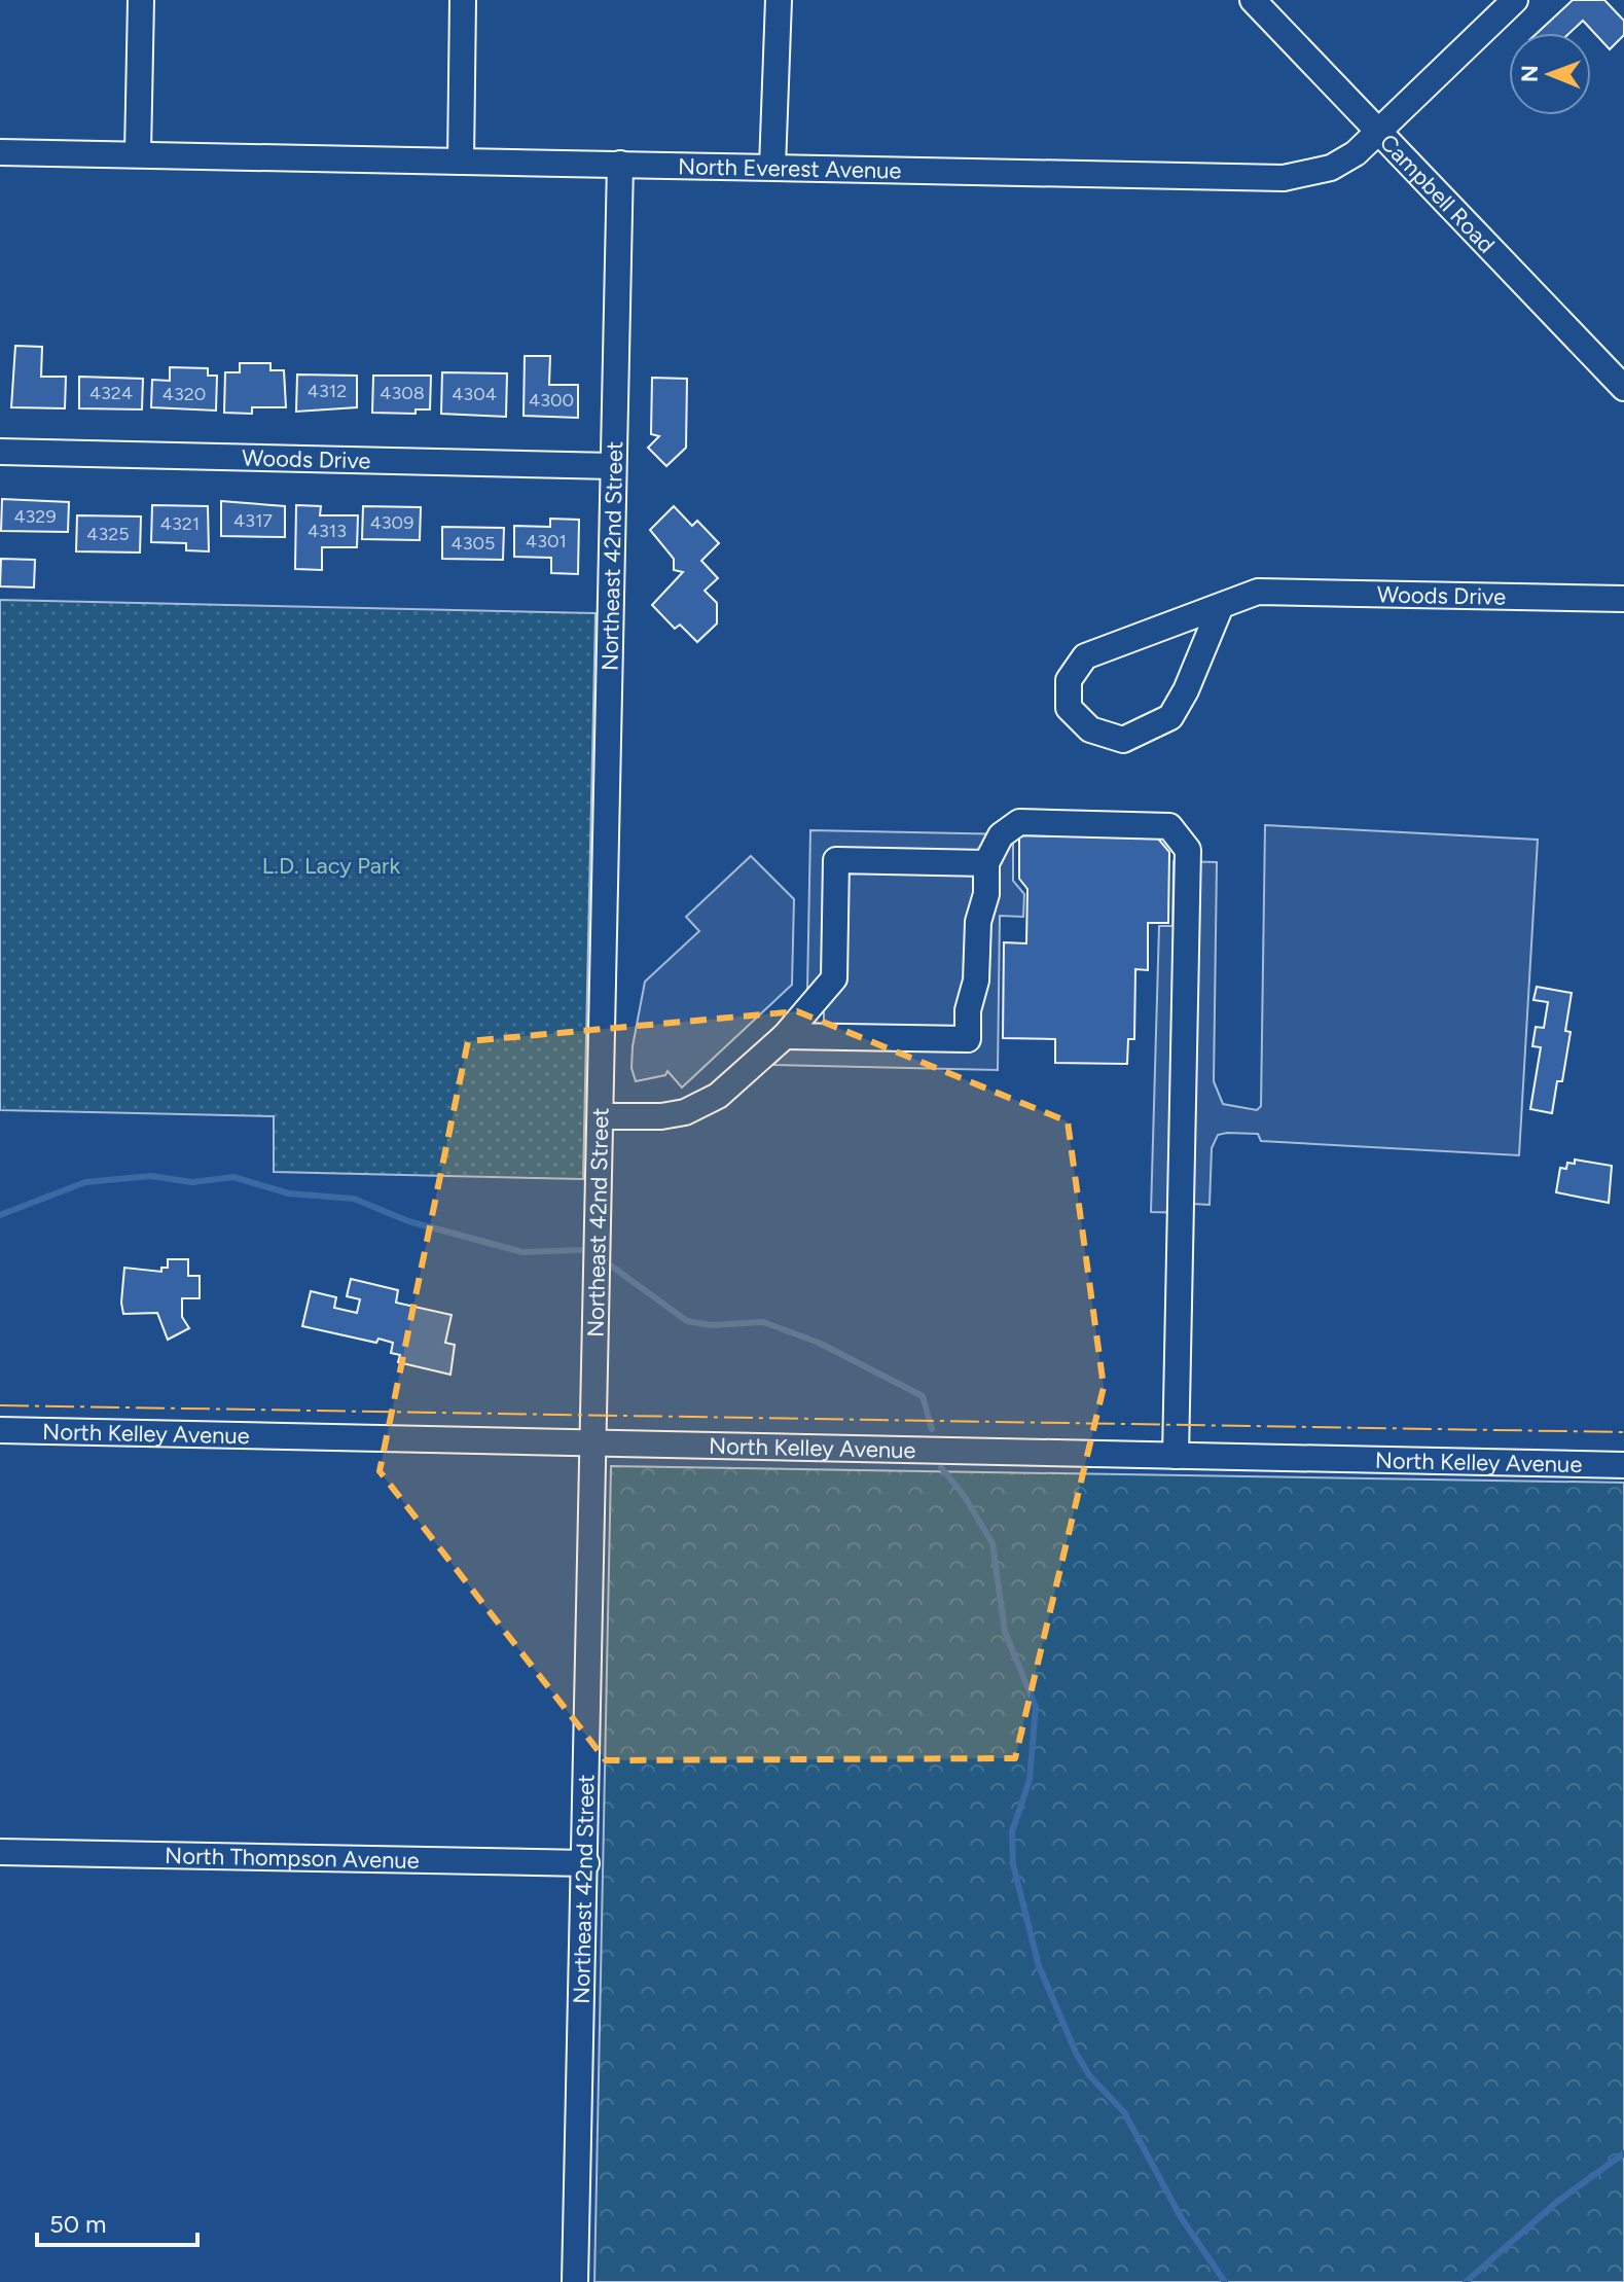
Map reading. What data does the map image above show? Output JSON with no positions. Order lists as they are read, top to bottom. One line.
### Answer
{"streets":{"street":["North Everest Avenue","Campbell Road","Woods Drive","Northeast 42nd Street","North Kelley Avenue","North Thompson Avenue"]},"crossings":[["North Everest Avenue","Campbell Road"],["North Everest Avenue","Northeast 42nd Street"],["Woods Drive","Northeast 42nd Street"],["Northeast 42nd Street","North Kelley Avenue"],["Northeast 42nd Street","North Thompson Avenue"]],"parks":["L.D. Lacy Park"],"house_numbers":["4312","4324","4308","4320","4304","4300","4329","4317","4309","4321","4313","4325","4301","4305"],"scale_bar":"50 m","north":"left"}
